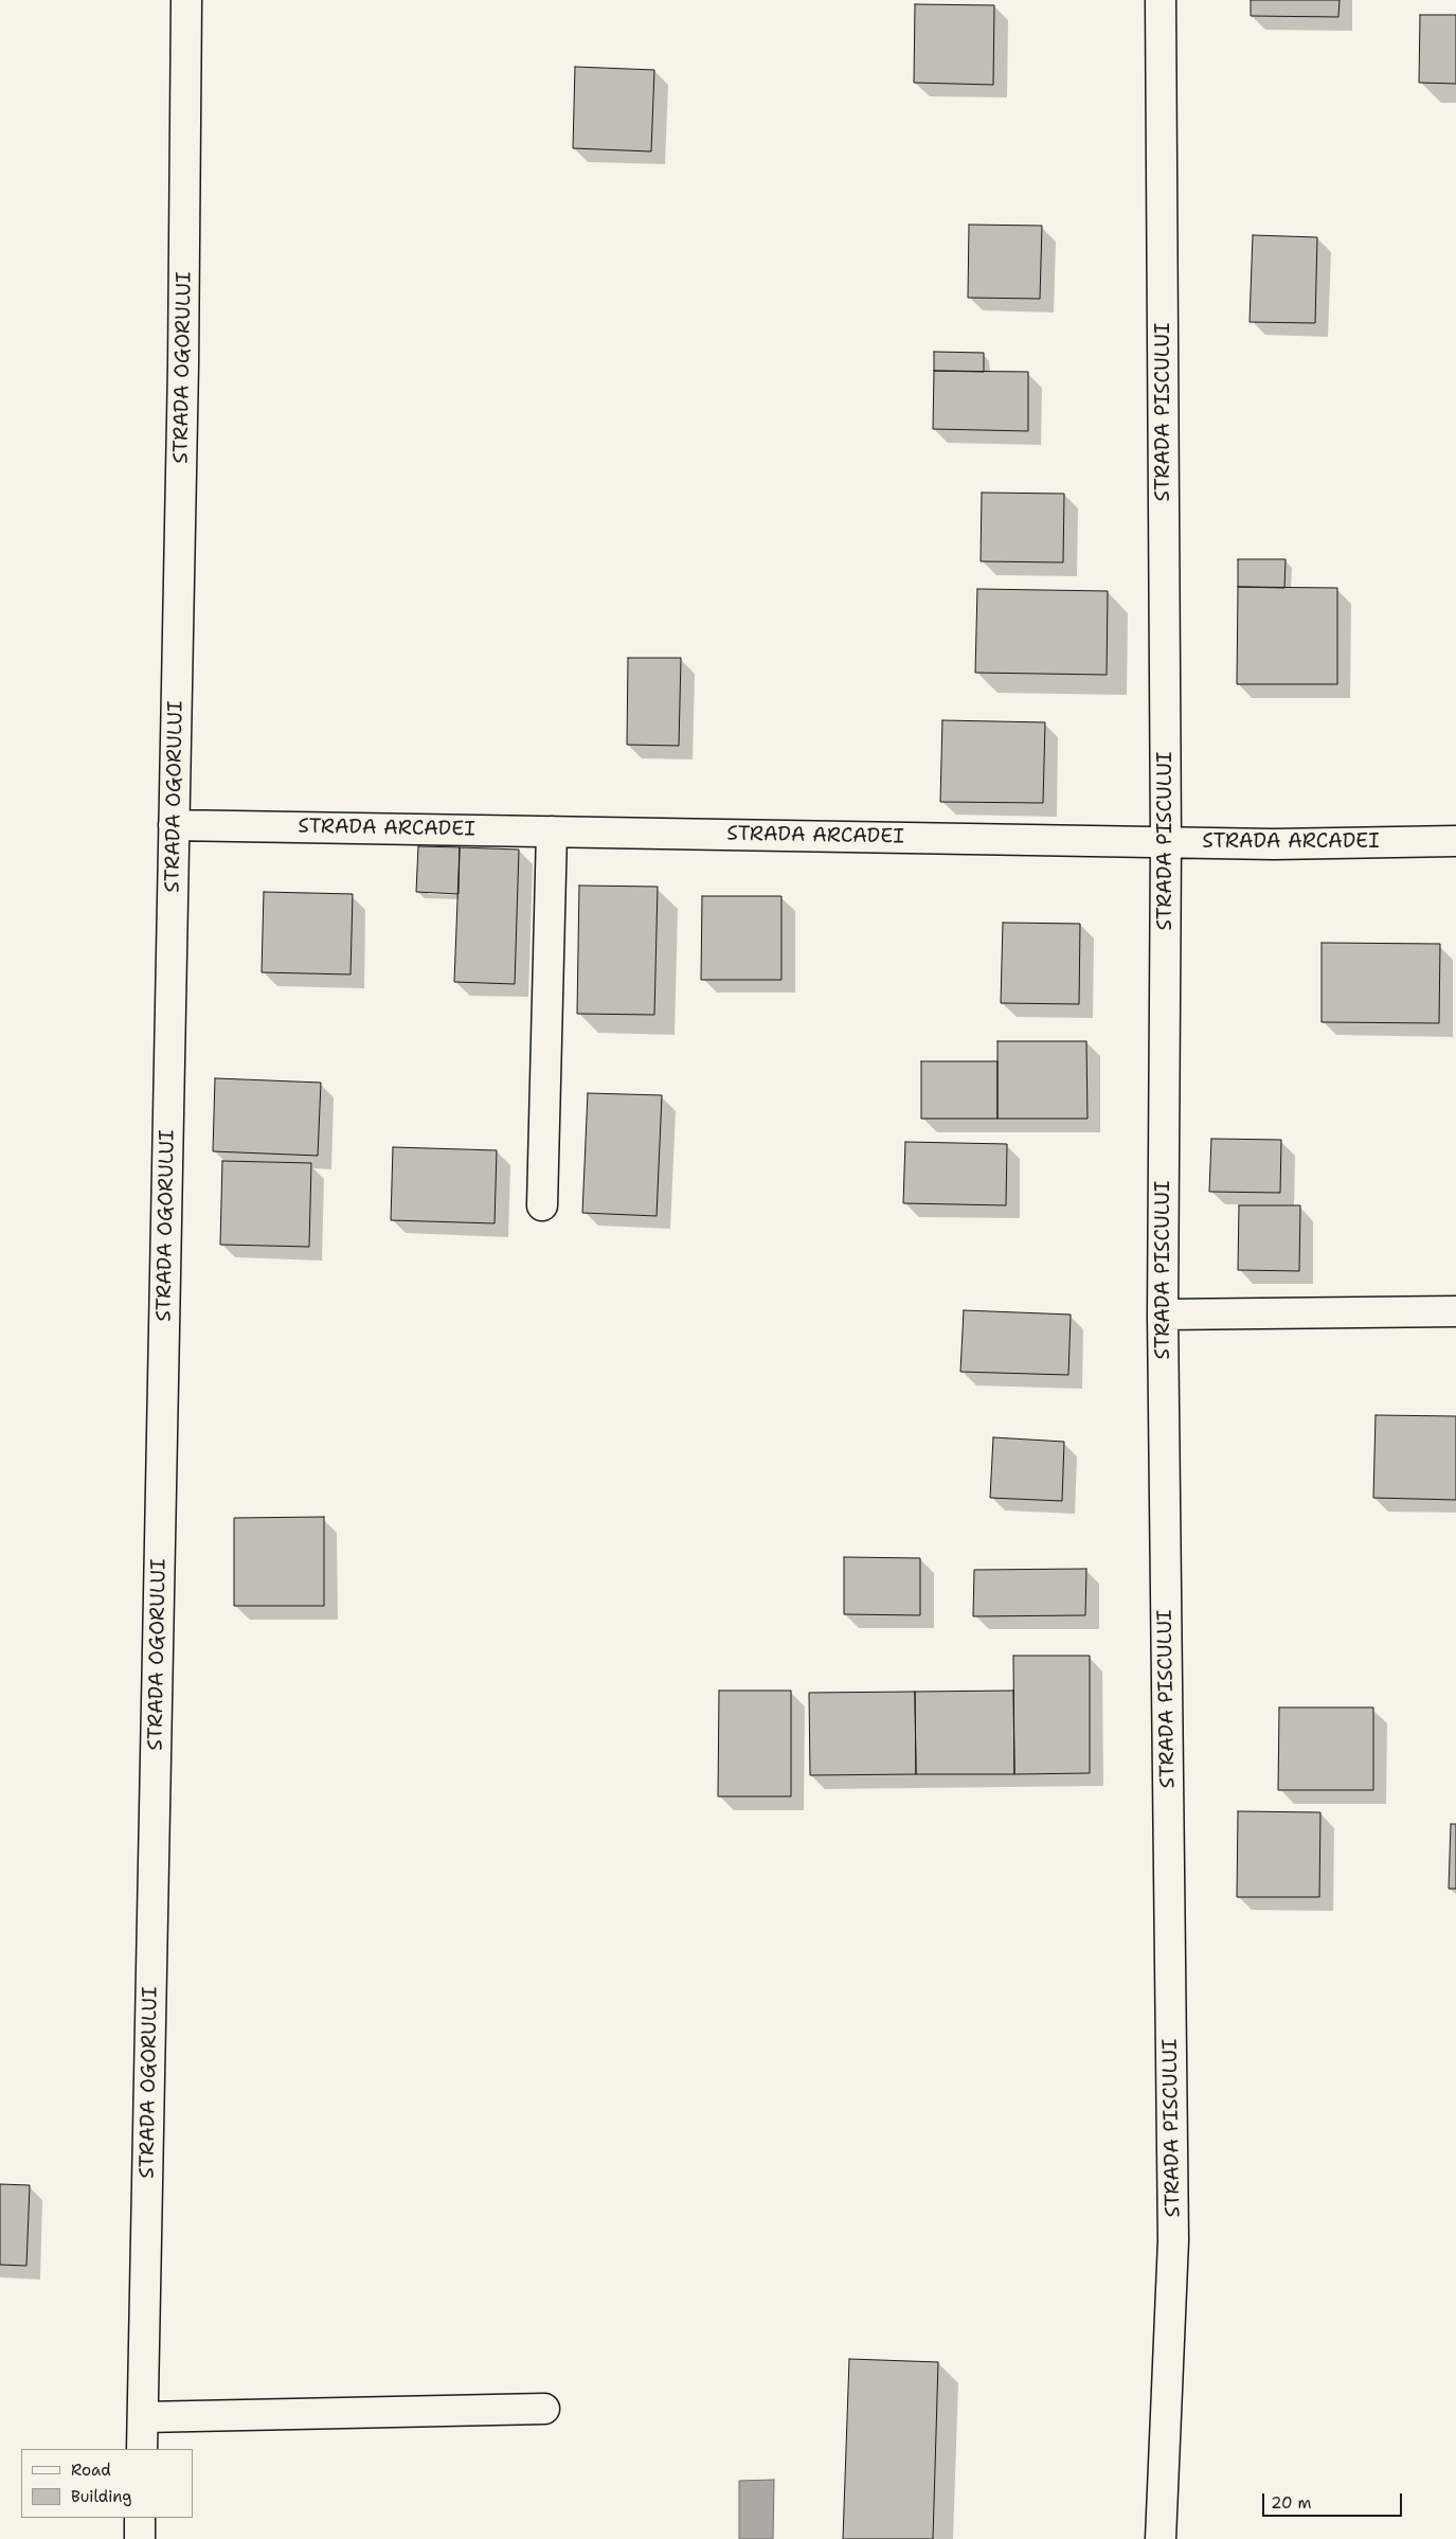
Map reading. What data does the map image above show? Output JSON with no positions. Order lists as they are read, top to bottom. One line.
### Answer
{"streets":{"street":["STRADA OGORULUI","STRADA PISCULUI","STRADA ARCADEI"]},"crossings":[["STRADA OGORULUI","STRADA ARCADEI"],["STRADA PISCULUI","STRADA ARCADEI"]],"legend":["Road","Building"],"scale_bar":"20 m"}
